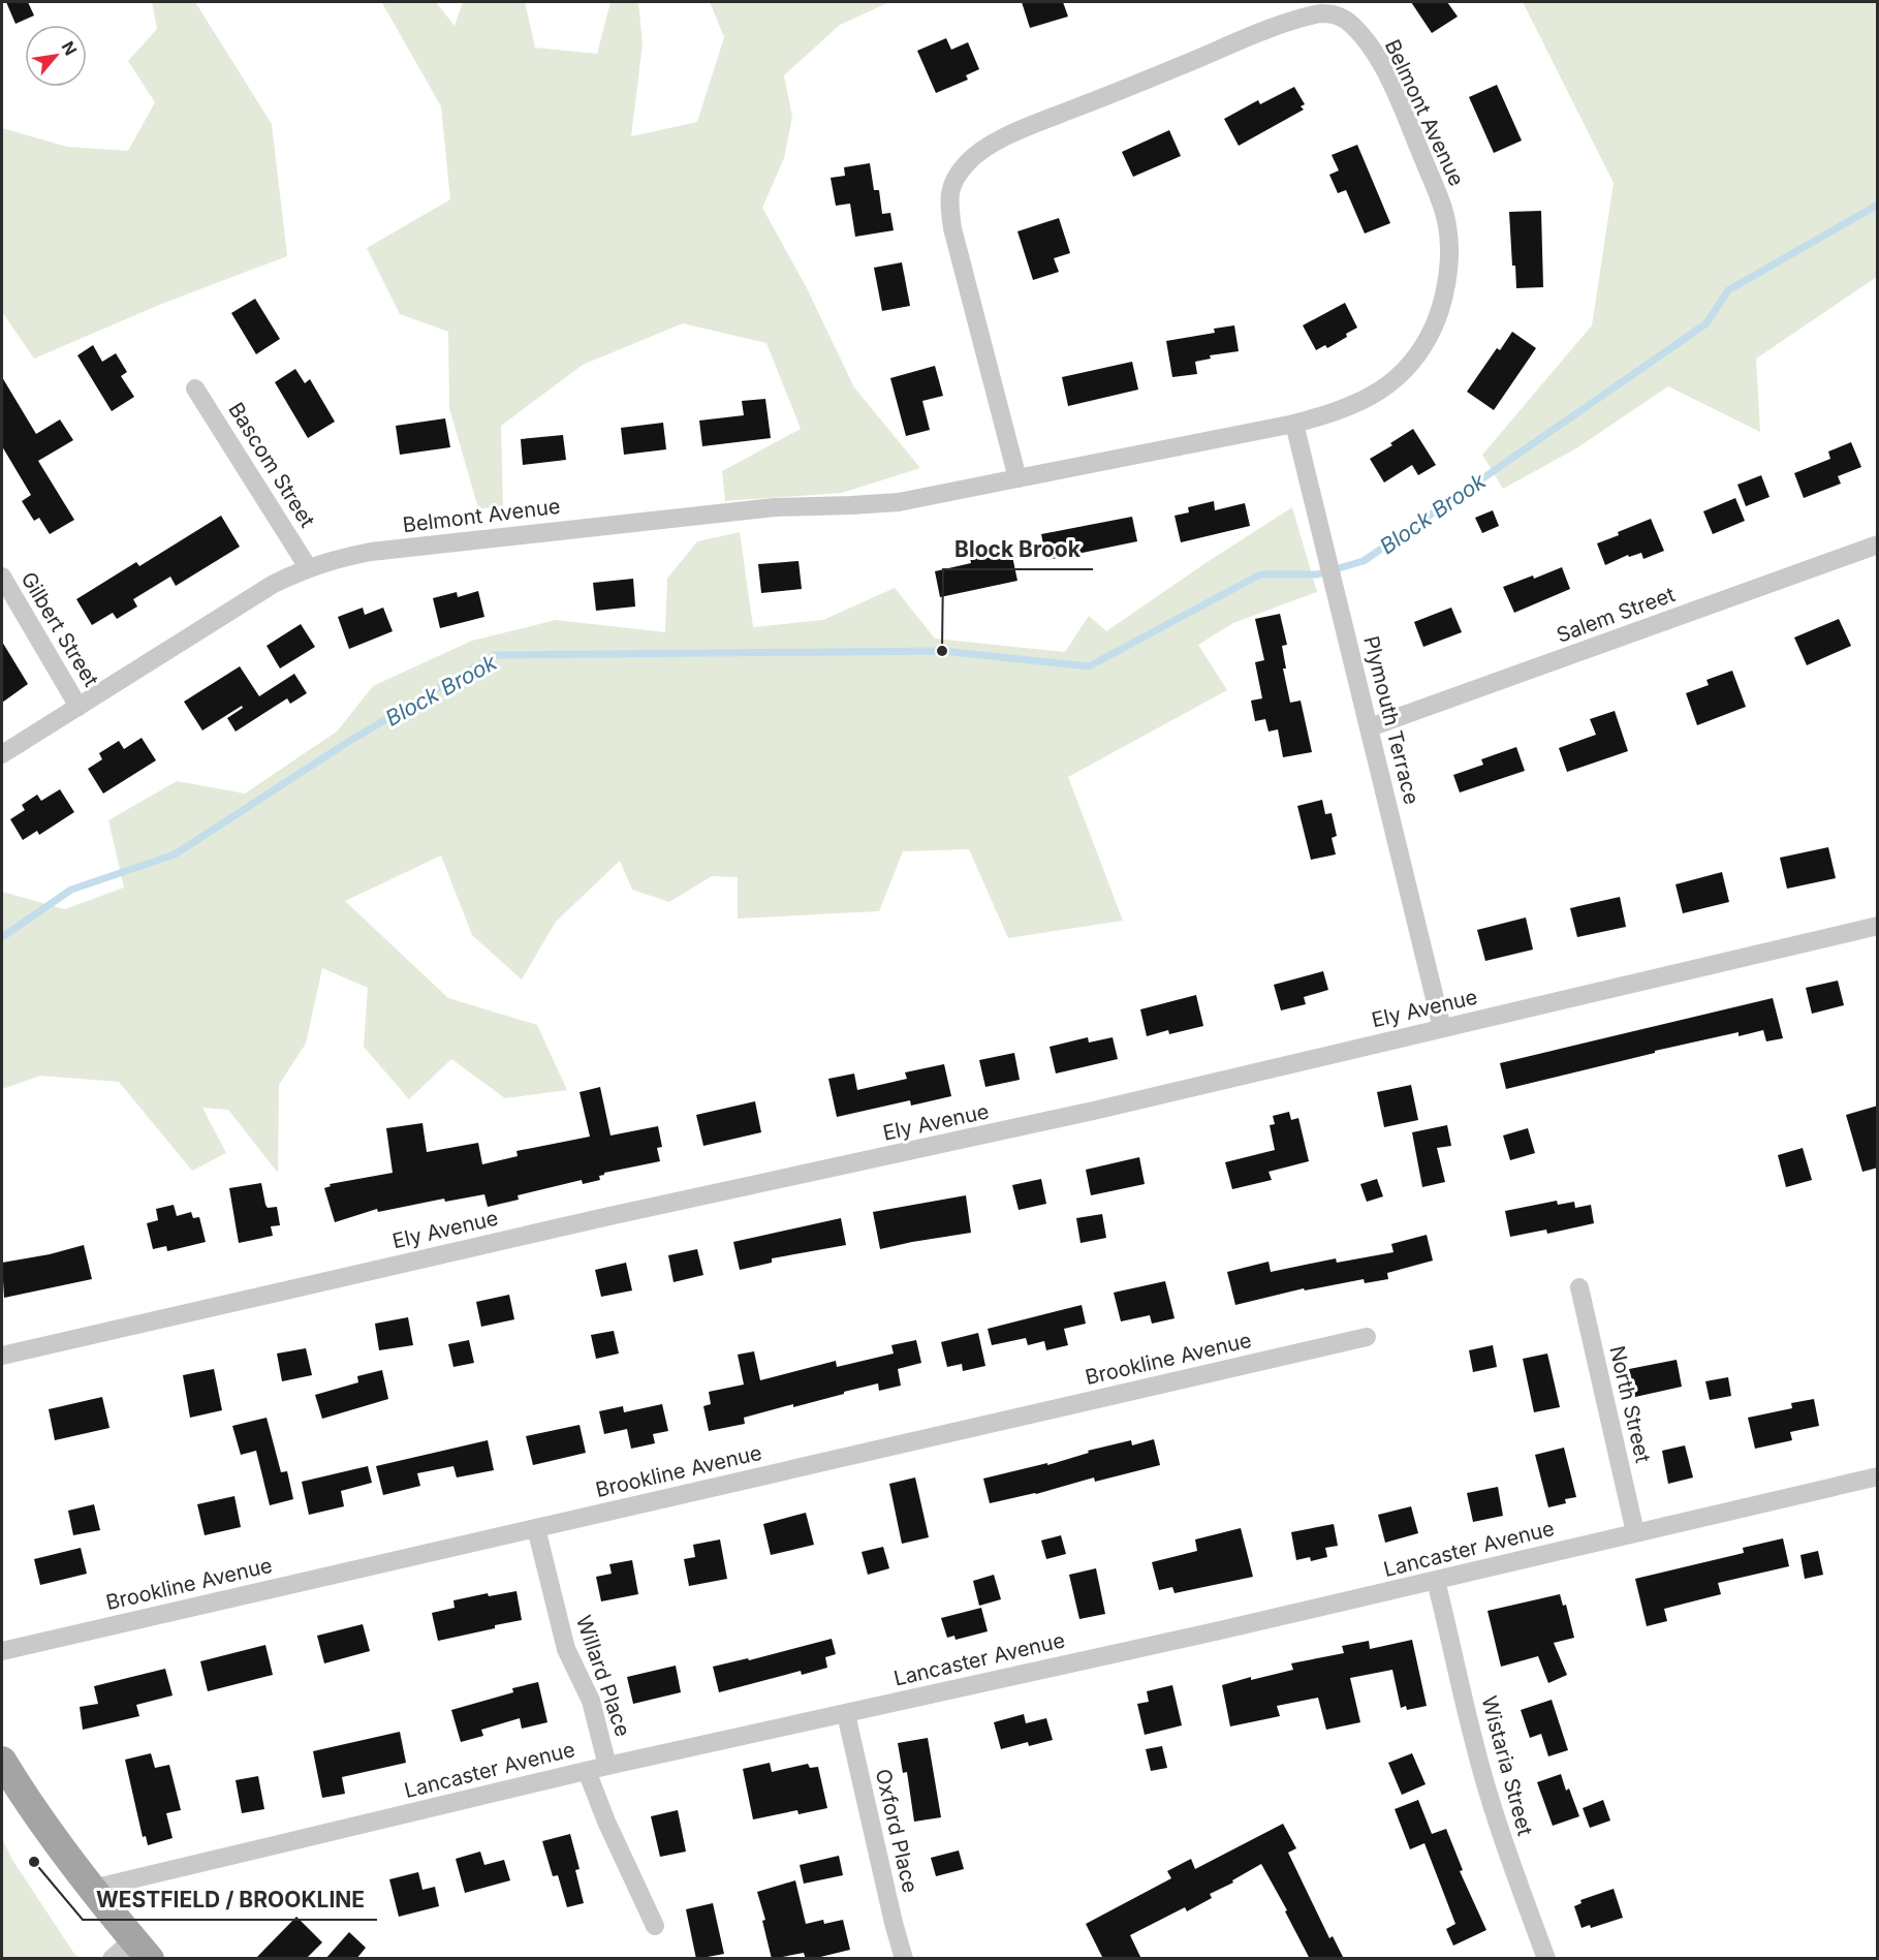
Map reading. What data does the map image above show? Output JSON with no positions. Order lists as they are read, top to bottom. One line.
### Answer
{"streets":{"street":["Belmont Avenue","Bascom Street","Salem Street","Gilbert Street","Plymouth Terrace","Ely Avenue","Brookline Avenue","North Street","Lancaster Avenue","Willard Place","Wistaria Street","Oxford Place"]},"crossings":[["Belmont Avenue","Bascom Street"],["Belmont Avenue","Gilbert Street"],["Belmont Avenue","Plymouth Terrace"],["Salem Street","Plymouth Terrace"],["Plymouth Terrace","Ely Avenue"],["Brookline Avenue","Willard Place"],["North Street","Lancaster Avenue"],["Lancaster Avenue","Willard Place"],["Lancaster Avenue","Wistaria Street"],["Lancaster Avenue","Oxford Place"]],"water":["Block Brook"],"places":["Block Brook","WESTFIELD / BROOKLINE"],"north":"top right"}
